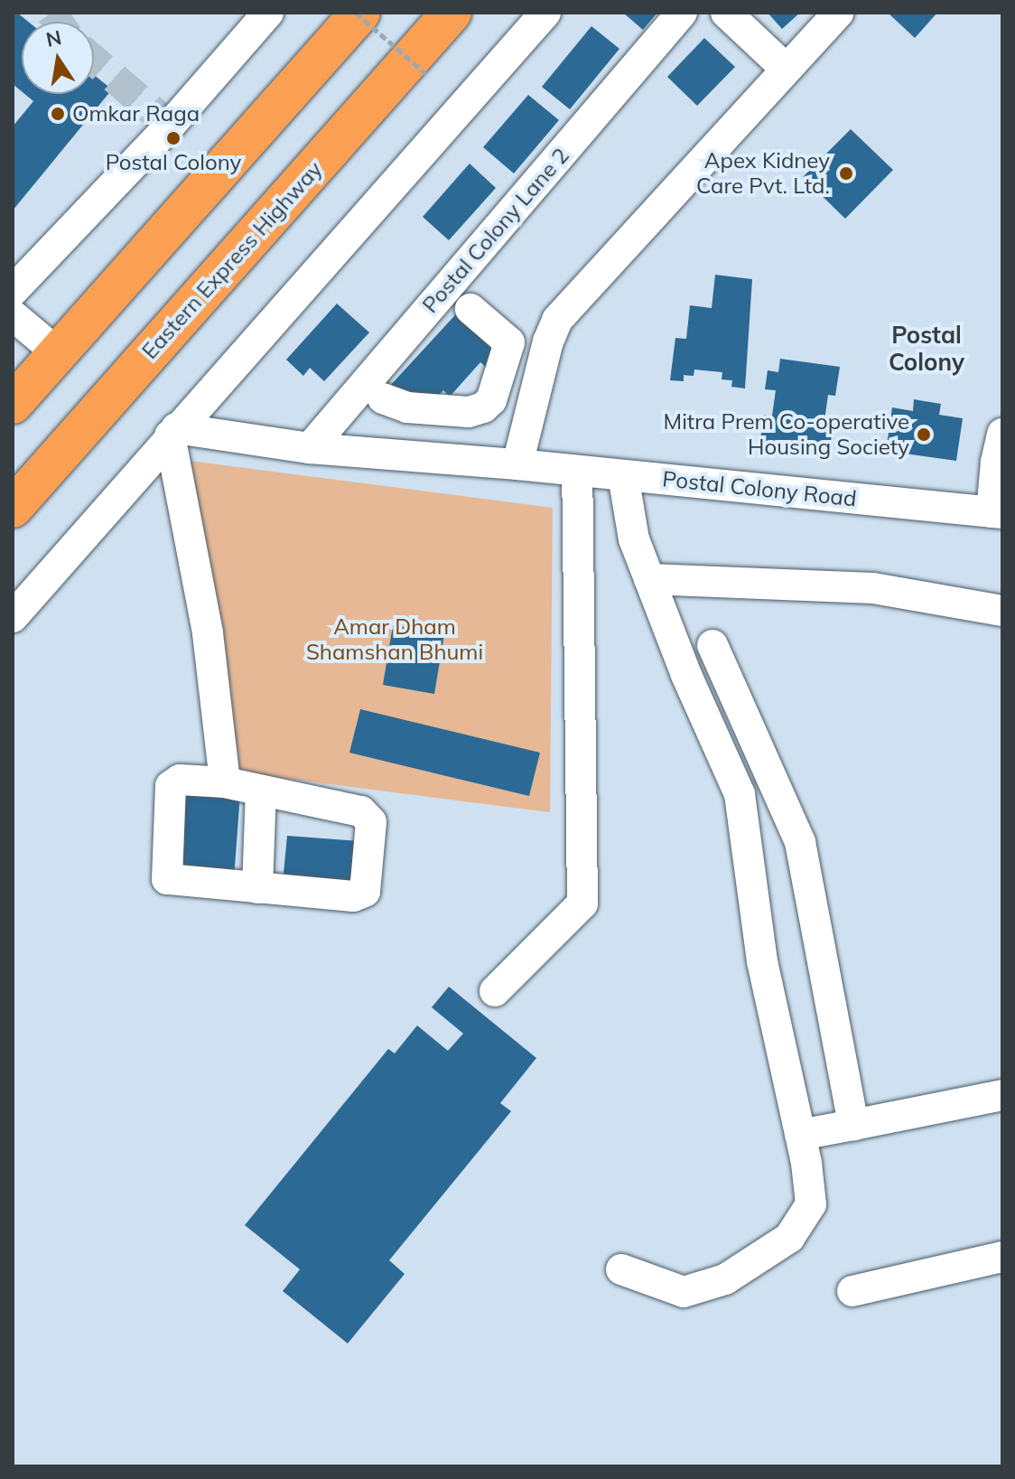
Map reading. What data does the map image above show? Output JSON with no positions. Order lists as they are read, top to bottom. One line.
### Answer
{"streets":{"highway":["Eastern Express Highway"],"street":["Postal Colony Lane 2","Postal Colony Road"]},"crossings":[["Postal Colony Lane 2","Postal Colony Road"]],"districts":["Postal Colony"],"parks":["Amar Dham Shamshan Bhumi"],"places":["Omkar Raga","Postal Colony","Apex Kidney Care Pvt. Ltd.","Mitra Prem Co-operative Housing Society"],"north":"top"}
